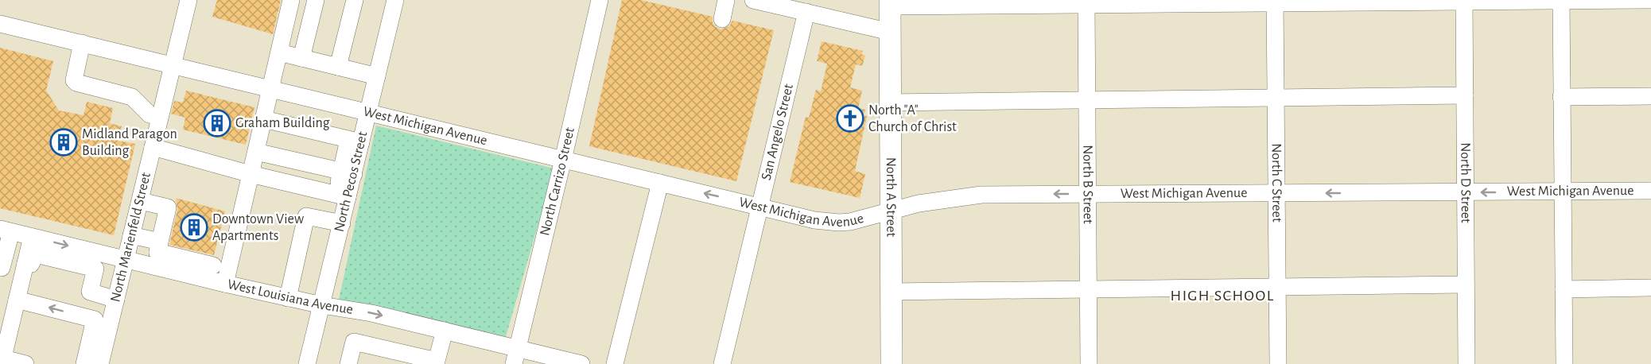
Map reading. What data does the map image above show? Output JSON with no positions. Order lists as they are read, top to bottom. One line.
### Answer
{"streets":{"main road":["North A Street"],"street":["West Michigan Avenue","San Angelo Street","North Pecos Street","North Carrizo Street","North C Street","North D Street","North B Street","North Marienfeld Street","West Louisiana Avenue"]},"crossings":[["West Michigan Avenue","San Angelo Street"],["West Michigan Avenue","North Pecos Street"],["West Michigan Avenue","North Carrizo Street"],["West Michigan Avenue","North C Street"],["West Michigan Avenue","North D Street"],["West Michigan Avenue","North B Street"],["West Michigan Avenue","North A Street"],["West Michigan Avenue","North Marienfeld Street"],["North Pecos Street","West Louisiana Avenue"],["North Carrizo Street","West Louisiana Avenue"],["North Marienfeld Street","West Louisiana Avenue"]],"one_way":["West Louisiana Avenue"],"districts":["HIGH SCHOOL"],"places":{"church":["North \"A\" Church of Christ"],"building":["Graham Building","Midland Paragon Building","Downtown View Apartments"]}}
